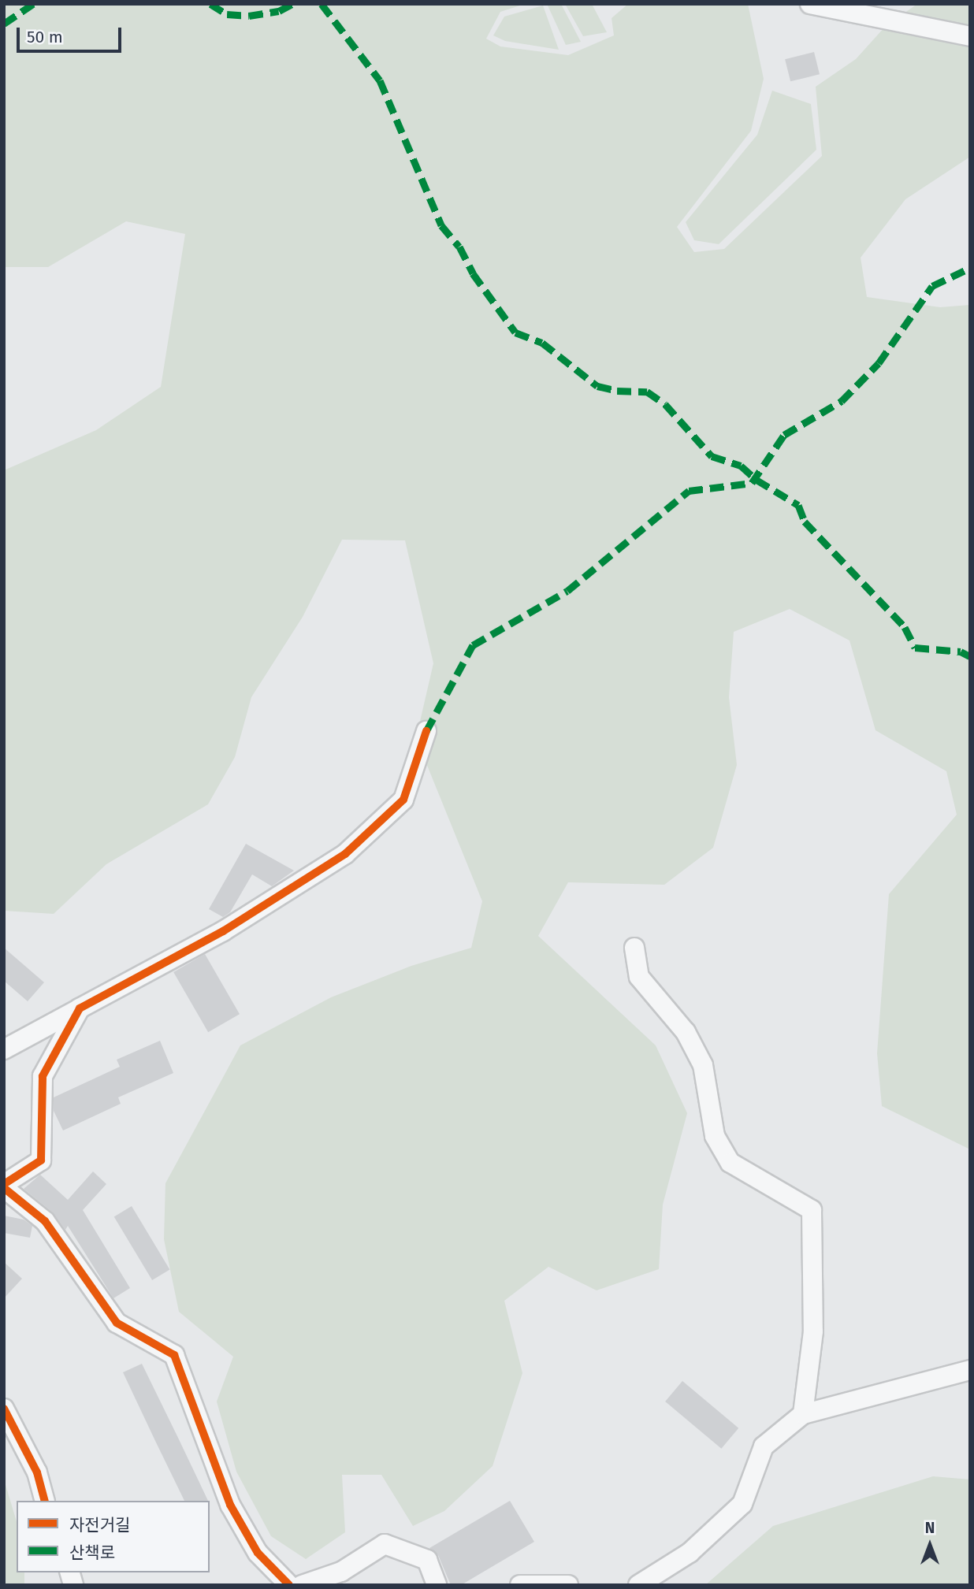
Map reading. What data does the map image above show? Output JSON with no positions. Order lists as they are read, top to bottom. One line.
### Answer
{"legend":["자전거길","산책로"],"scale_bar":"50 m","north":"top"}
